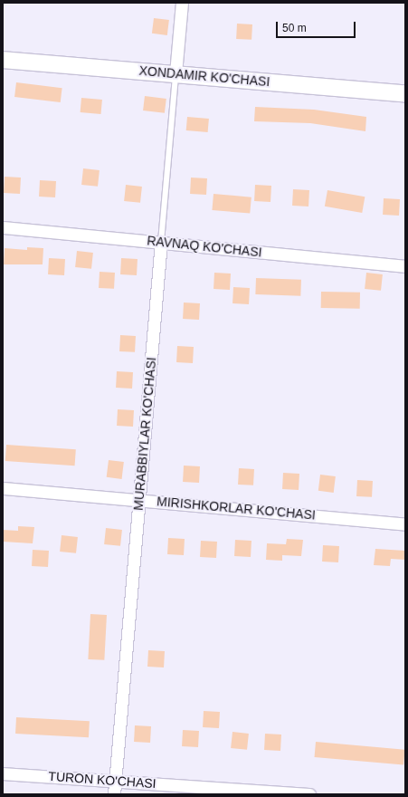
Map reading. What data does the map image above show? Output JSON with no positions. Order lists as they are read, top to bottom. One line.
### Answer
{"streets":{"main road":["XONDAMIR KO'CHASI"],"street":["RAVNAQ KO'CHASI","MURABBIYLAR KO'CHASI","MIRISHKORLAR KO'CHASI","TURON KO'CHASI"]},"crossings":[["XONDAMIR KO'CHASI","MURABBIYLAR KO'CHASI"],["RAVNAQ KO'CHASI","MURABBIYLAR KO'CHASI"],["MURABBIYLAR KO'CHASI","MIRISHKORLAR KO'CHASI"],["MURABBIYLAR KO'CHASI","TURON KO'CHASI"]],"scale_bar":"50 m"}
